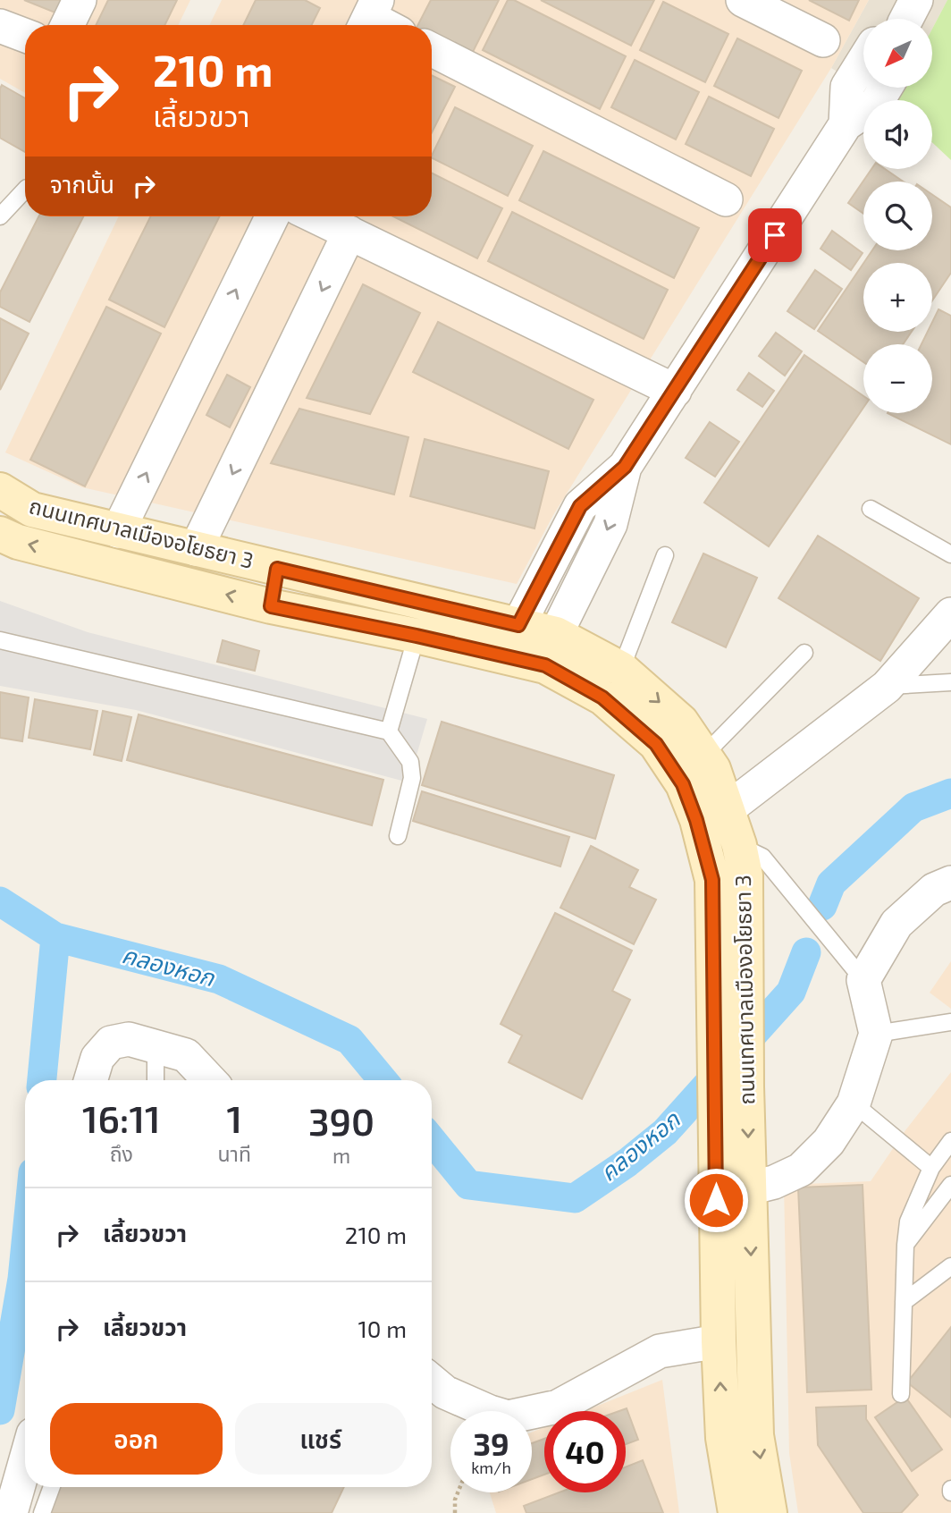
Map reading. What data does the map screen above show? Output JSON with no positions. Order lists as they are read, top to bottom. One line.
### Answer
{"streets":{"street":["ถนนเทศบาลเมืองอโยธยา 3"]},"water":["คลองหอก"],"north":"bottom left","page":{"map_buttons":["+","−"],"turn":["210 m","เลี้ยวขวา"],"then":"จากนั้น","eta":["16:11","ถึง","1","นาที","390","m"],"list":[{"name":"เลี้ยวขวา","value":"210 m"},{"name":"เลี้ยวขวา","value":"10 m"}],"buttons":["ออก","แชร์"],"speed":"39 km/h","limit":"40"}}
